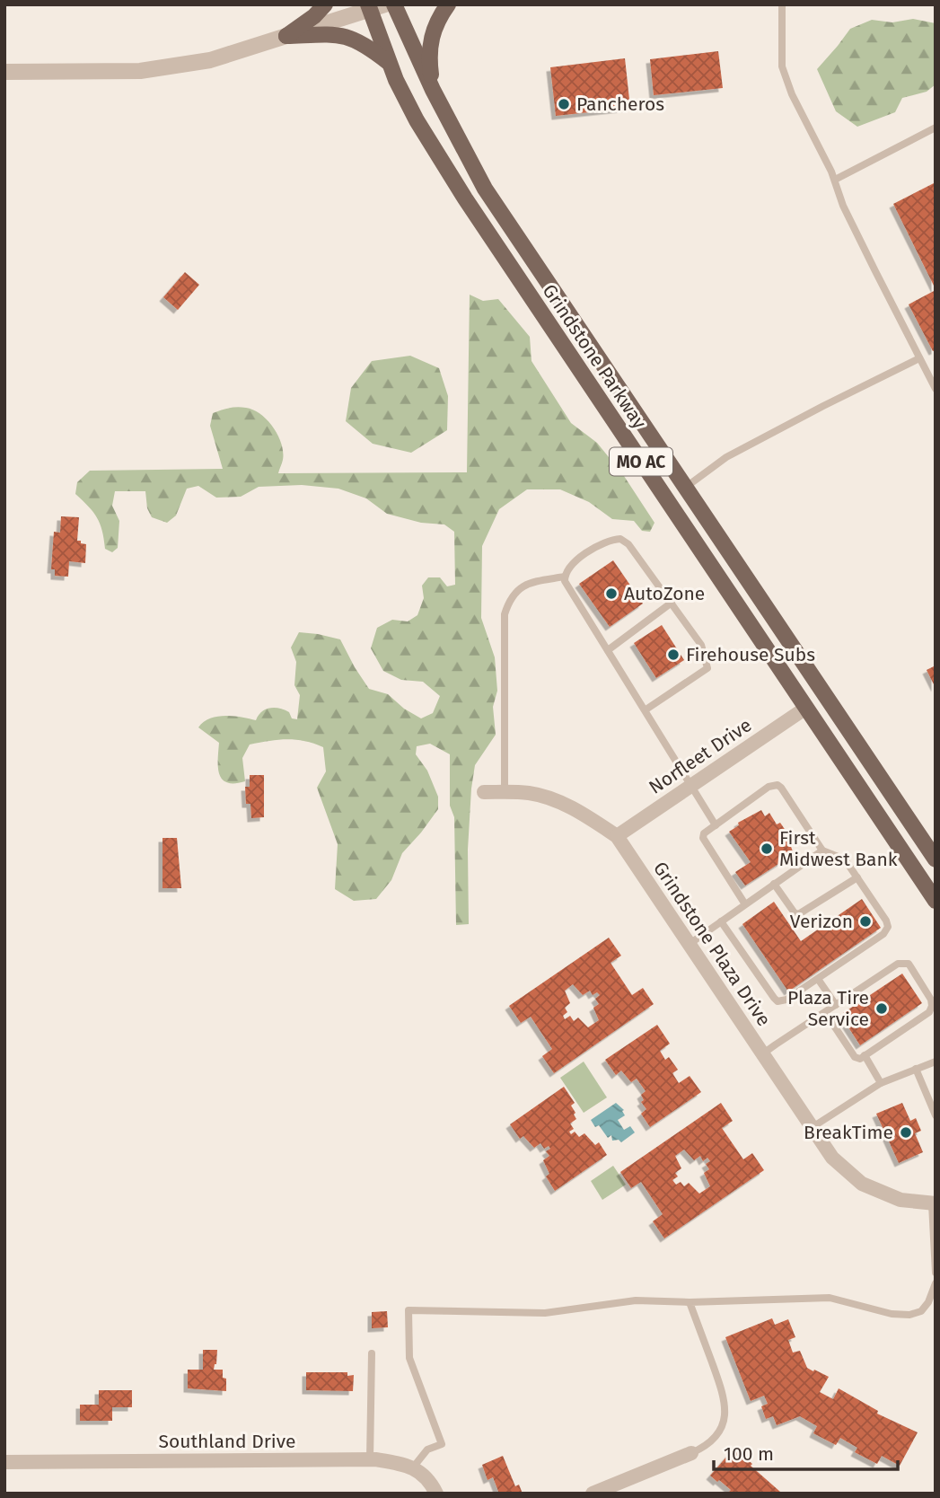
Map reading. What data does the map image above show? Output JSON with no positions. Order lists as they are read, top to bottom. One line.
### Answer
{"streets":{"main road":["Grindstone Parkway","MO AC"],"street":["Norfleet Drive","Grindstone Plaza Drive","Southland Drive"]},"crossings":[["Grindstone Parkway","Norfleet Drive"],["Norfleet Drive","Grindstone Plaza Drive"]],"places":["Pancheros","AutoZone","Firehouse Subs","First Midwest Bank","Verizon","Plaza Tire Service","BreakTime"],"scale_bar":"100 m"}
